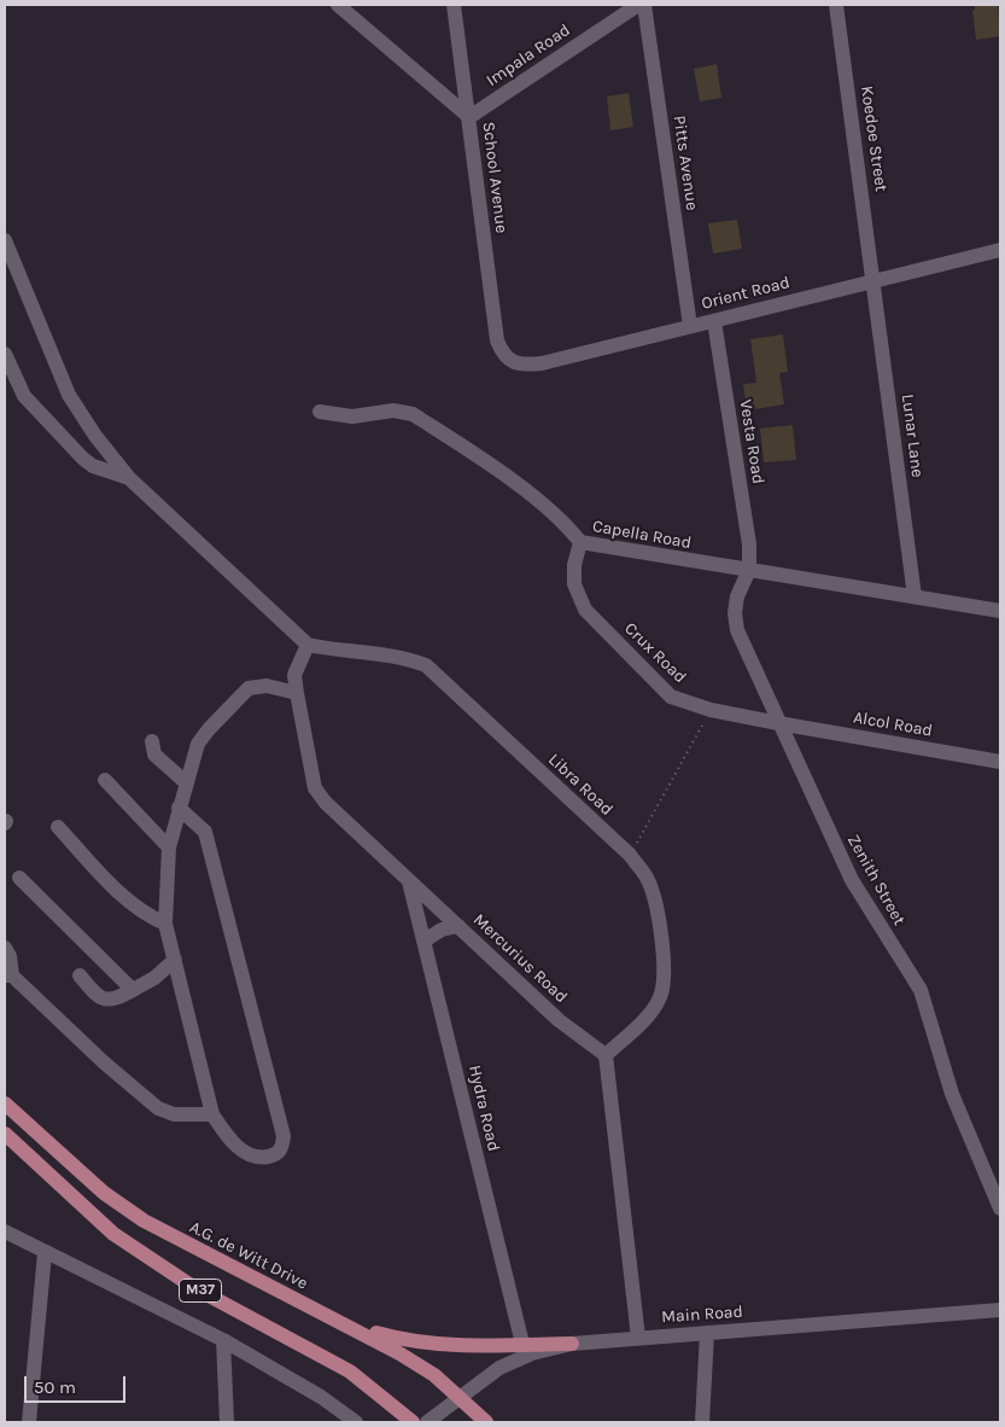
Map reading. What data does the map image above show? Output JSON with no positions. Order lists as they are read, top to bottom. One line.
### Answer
{"streets":{"main road":["A.G. de Witt Drive","M37"],"street":["Impala Road","Koedoe Street","Pitts Avenue","School Avenue","Orient Road","Lunar Lane","Vesta Road","Capella Road","Crux Road","Alcol Road","Libra Road","Zenith Street","Mercurius Road","Hydra Road","Main Road"]},"crossings":[["Impala Road","School Avenue"],["Koedoe Street","Orient Road"],["Koedoe Street","Lunar Lane"],["Pitts Avenue","Orient Road"],["School Avenue","Orient Road"],["Orient Road","Lunar Lane"],["Orient Road","Vesta Road"],["Lunar Lane","Capella Road"],["Vesta Road","Capella Road"],["Vesta Road","Zenith Street"],["Capella Road","Crux Road"],["Capella Road","Zenith Street"],["Crux Road","Alcol Road"],["Crux Road","Zenith Street"],["Alcol Road","Zenith Street"],["Libra Road","Mercurius Road"],["Mercurius Road","Hydra Road"],["A.G. de Witt Drive","Main Road"]],"scale_bar":"50 m"}
